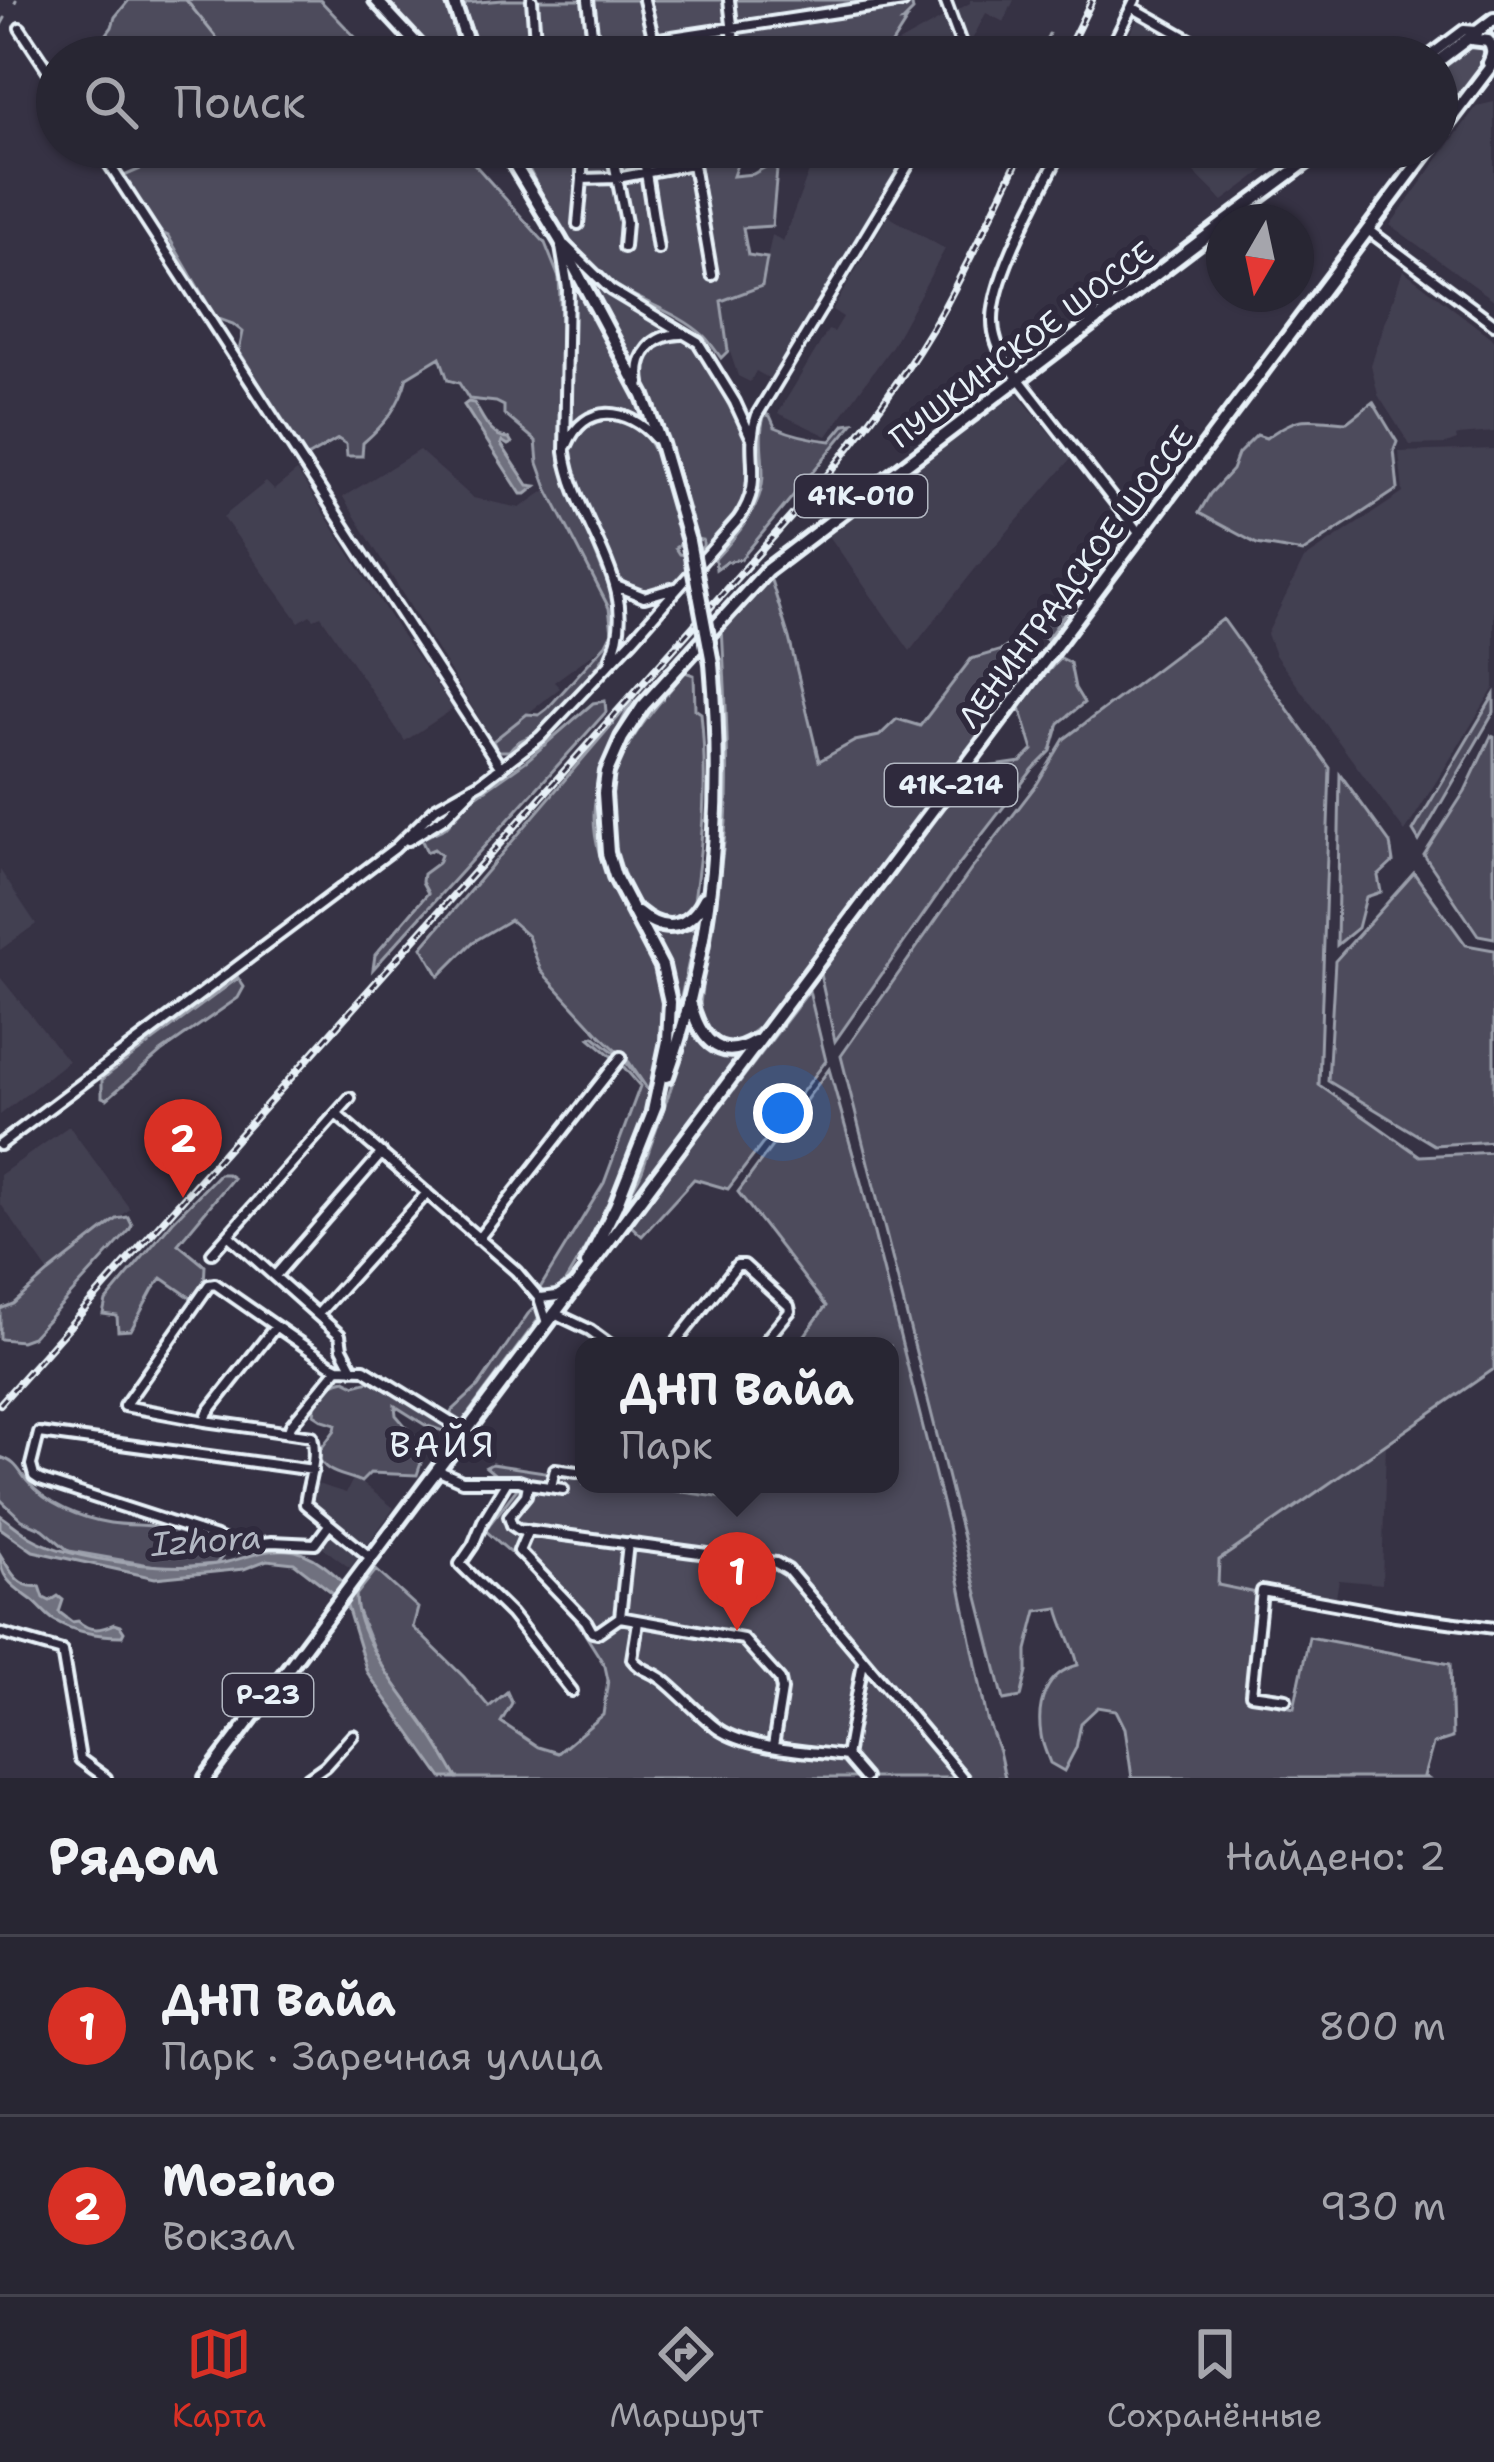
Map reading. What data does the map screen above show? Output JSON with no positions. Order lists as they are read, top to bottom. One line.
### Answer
{"streets":{"main road":["ПУШКИНСКОЕ ШОССЕ","41К-010","ЛЕНИНГРАДСКОЕ ШОССЕ","41К-214","Р-23"]},"crossings":[["ПУШКИНСКОЕ ШОССЕ","Р-23"],["ЛЕНИНГРАДСКОЕ ШОССЕ","41К-214"],["41К-214","Р-23"]],"districts":["ВАЙЯ"],"water":["Izhora"],"north":"bottom","page":{"search":"Поиск","pins":["2","1"],"popup":["ДНП Вайа","Парк"],"heading":["Рядом","Найдено: 2"],"list":[{"mark":"1","name":"ДНП Вайа","note":"Парк · Заречная улица","value":"800 m"},{"mark":"2","name":"Mozino","note":"Вокзал","value":"930 m"}],"nav":["Карта","Маршрут","Сохранённые"]}}
